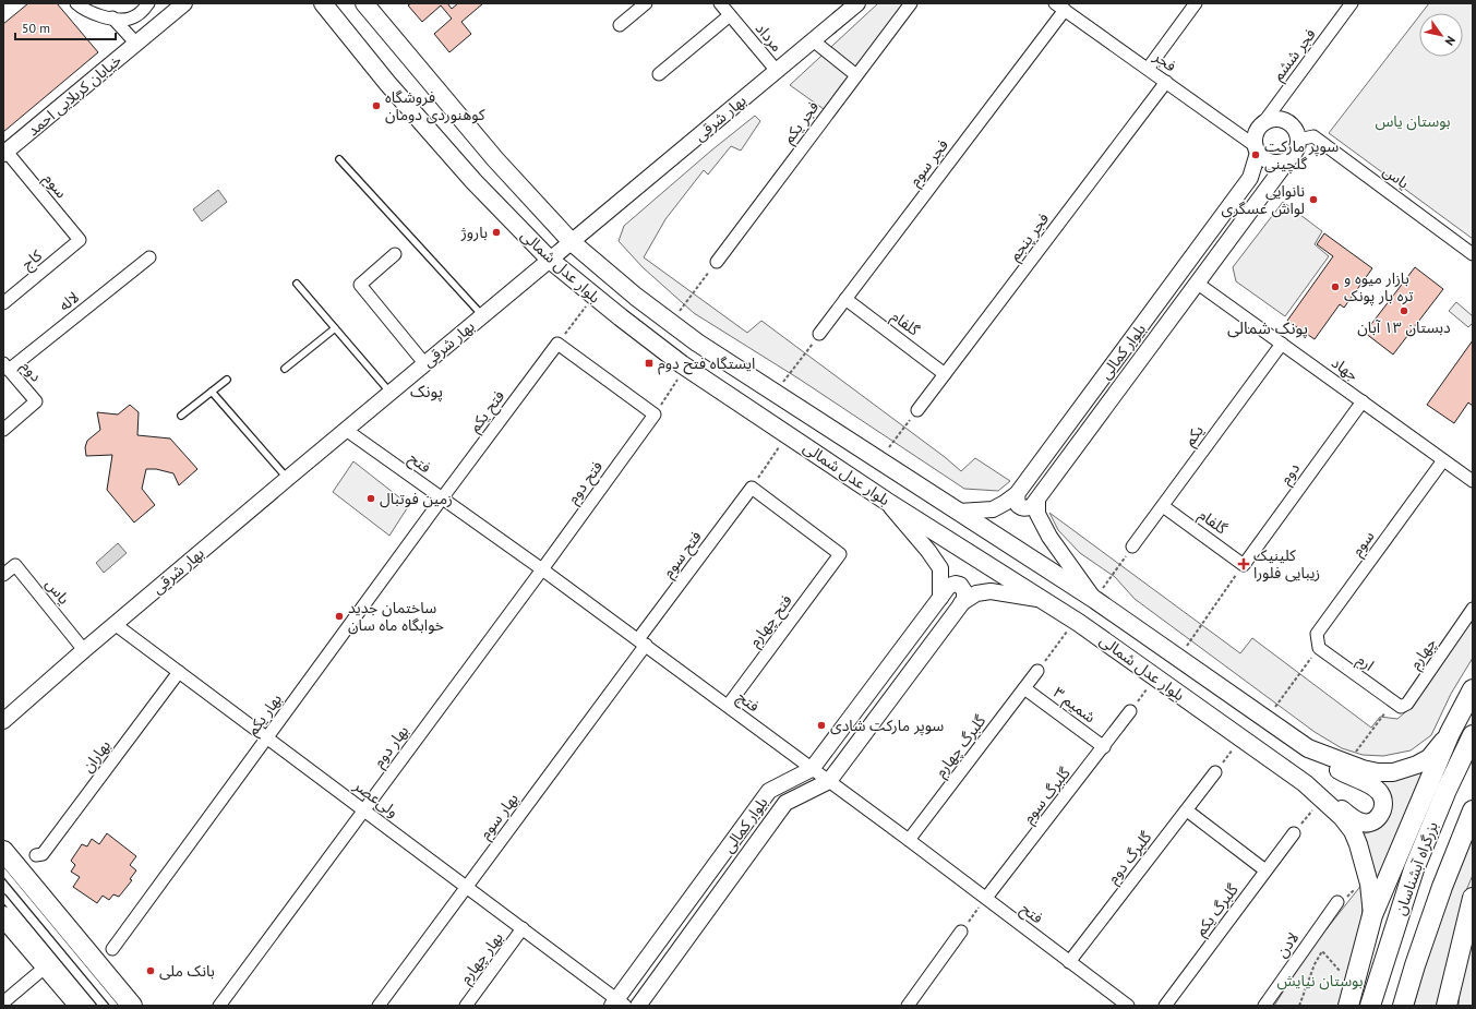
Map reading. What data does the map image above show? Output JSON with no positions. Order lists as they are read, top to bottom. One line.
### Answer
{"streets":{"highway":["بزرگراه آبشناسان"],"main road":["بلوار عدل شمالی"],"street":["مرداد","فجر ششم","فجر","خیابان کربلایی احمد","بهار شرقی","فجر یکم","فجر سوم","یاس","سوم","فجر پنجم","کاج","لاله","گلفام","بلوار کمالی","جهاد","دوم","فتح یکم","یکم","فتح","فتح دوم","فتح سوم","فتح چهارم","چهارم","ارم","شمیم ۳","بهار یکم","بهار دوم","گلبرگ چهارم","بهاران","گلبرگ سوم","ولی‌عصر","بهار سوم","گلبرگ دوم","گلبرگ یکم","لادن","بهار چهارم"]},"crossings":[["مرداد","بهار شرقی"],["فجر ششم","فجر"],["فجر ششم","یاس"],["فجر ششم","بلوار کمالی"],["فجر","فجر سوم"],["فجر","یاس"],["فجر","فجر پنجم"],["فجر","بلوار کمالی"],["خیابان کربلایی احمد","سوم"],["بهار شرقی","یاس"],["بهار شرقی","بلوار عدل شمالی"],["بهار شرقی","فتح"],["بهار شرقی","ولی‌عصر"],["فجر سوم","گلفام"],["یاس","بلوار کمالی"],["سوم","کاج"],["سوم","جهاد"],["سوم","ارم"],["فجر پنجم","گلفام"],["بلوار عدل شمالی","بلوار کمالی"],["لاله","دوم"],["گلفام","دوم"],["گلفام","یکم"],["بلوار کمالی","جهاد"],["بلوار کمالی","فتح"],["بلوار کمالی","ولی‌عصر"],["جهاد","دوم"],["جهاد","یکم"],["فتح یکم","فتح"],["فتح یکم","بهار یکم"],["فتح","فتح دوم"],["فتح","فتح سوم"],["فتح","فتح چهارم"],["فتح","بهار یکم"],["فتح","بهار دوم"],["فتح","گلبرگ چهارم"],["فتح","گلبرگ سوم"],["فتح","بهار سوم"],["فتح","گلبرگ دوم"],["فتح دوم","بهار دوم"],["فتح سوم","فتح چهارم"],["فتح سوم","بهار سوم"],["چهارم","ارم"],["شمیم ۳","گلبرگ چهارم"],["شمیم ۳","گلبرگ سوم"],["بهار یکم","ولی‌عصر"],["بهار دوم","ولی‌عصر"],["بهاران","ولی‌عصر"],["ولی‌عصر","بهار سوم"],["ولی‌عصر","بهار چهارم"]],"districts":["پونک شمالی","پونک"],"parks":["بوستان یاس","بوستان نیایش"],"places":{"other":["فروشگاه کوهنوردی دومان","سوپر مارکت گلچینی","نانوایی لواش عسگری","باروژ","بازار ميوه و تره بار پونک","دبستان ۱۳ آبان","زمین فوتبال","ساختمان جدید خوابگاه ماه سان","سوپر مارکت شادی","بانک ملی"],"transit":["ایستگاه فتح دوم"],"health":["کلینیک زیبایی فلورا"]},"scale_bar":"50 m","north":"bottom right"}
